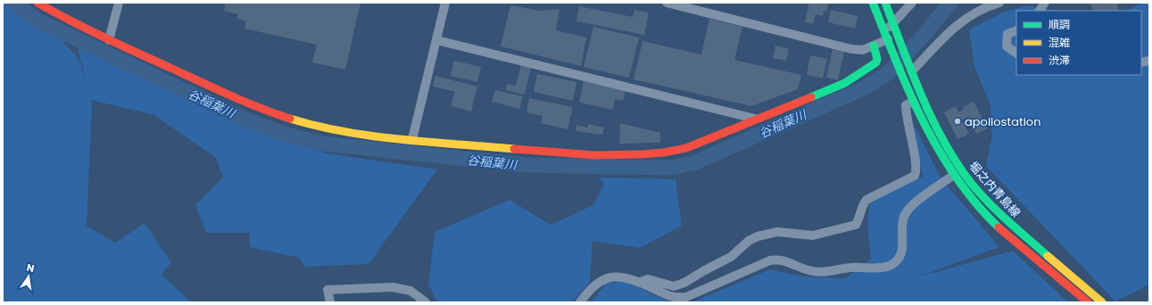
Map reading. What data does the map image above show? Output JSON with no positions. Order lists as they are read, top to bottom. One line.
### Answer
{"streets":{"street":["堀之内青島線"]},"water":["谷稲葉川"],"places":["apollostation"],"legend":["順調","混雑","渋滞"],"north":"top"}
